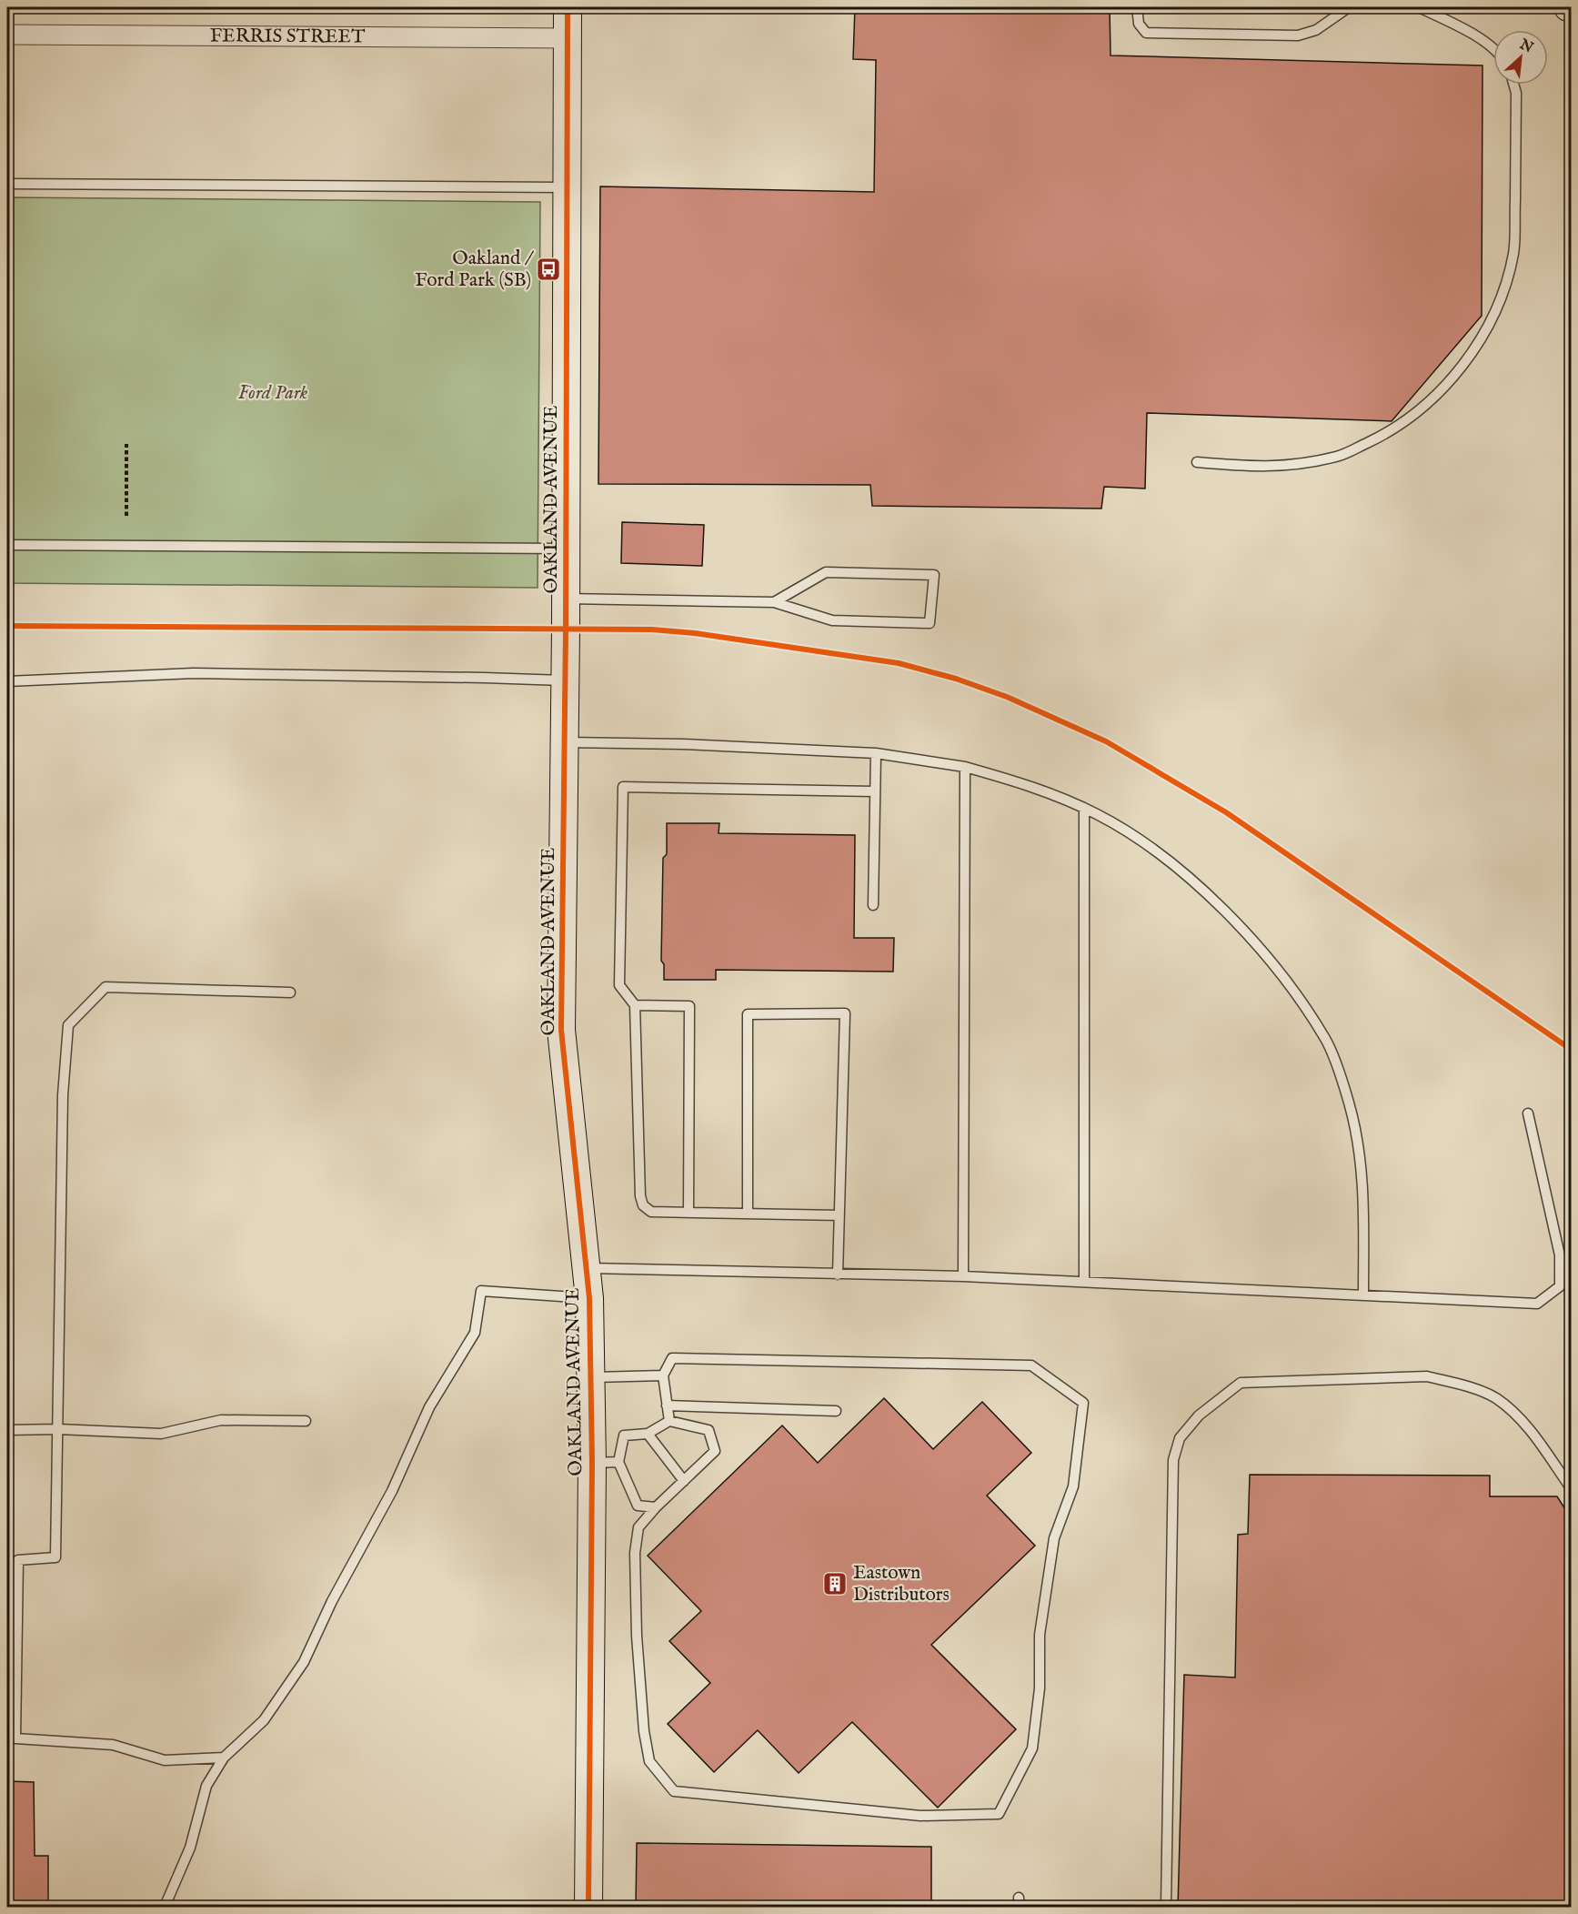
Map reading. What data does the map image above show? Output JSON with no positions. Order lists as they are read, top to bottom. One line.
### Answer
{"streets":{"street":["FERRIS STREET","OAKLAND AVENUE"]},"crossings":[["FERRIS STREET","OAKLAND AVENUE"]],"parks":["Ford Park"],"places":{"bus stop":["Oakland / Ford Park (SB)"],"building":["Eastown Distributors"]},"north":"top right"}
